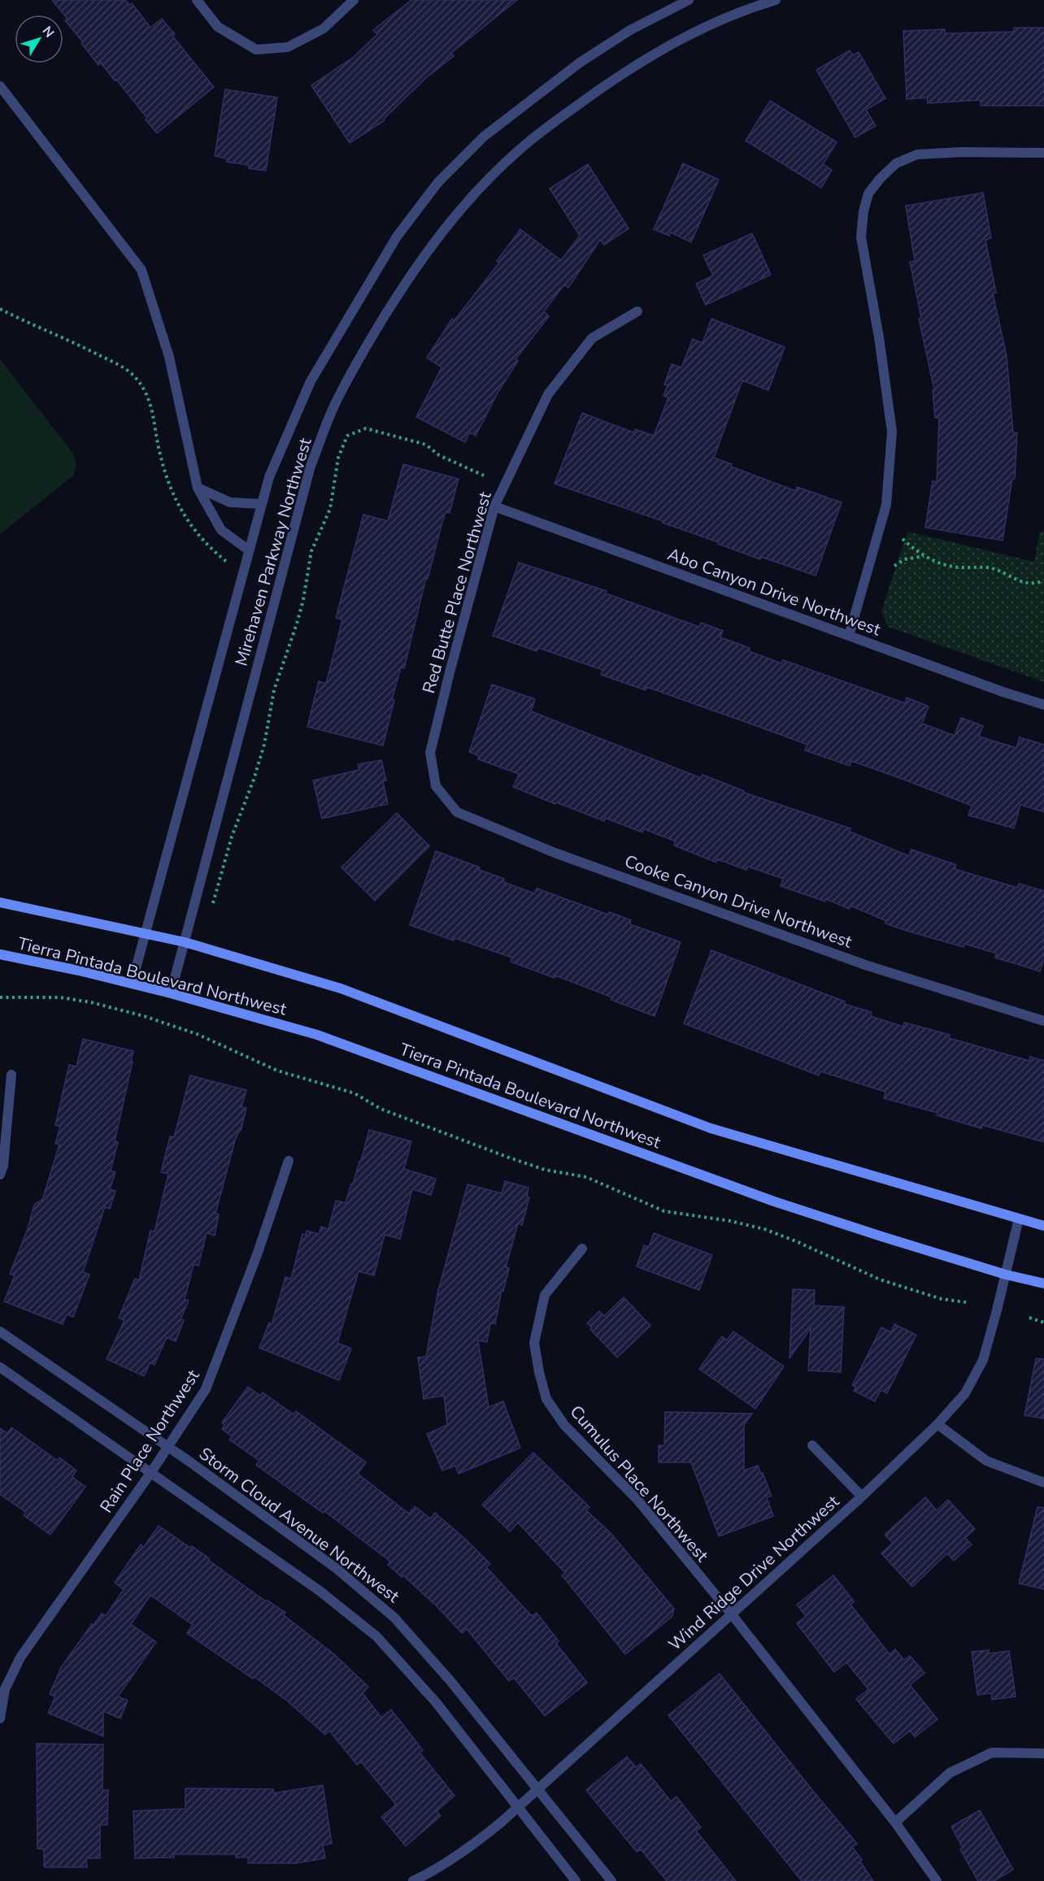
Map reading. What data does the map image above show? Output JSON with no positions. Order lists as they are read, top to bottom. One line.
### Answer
{"streets":{"main road":["Tierra Pintada Boulevard Northwest"],"street":["Mirehaven Parkway Northwest","Abo Canyon Drive Northwest","Red Butte Place Northwest","Cooke Canyon Drive Northwest","Rain Place Northwest","Cumulus Place Northwest","Storm Cloud Avenue Northwest","Wind Ridge Drive Northwest"]},"crossings":[["Mirehaven Parkway Northwest","Tierra Pintada Boulevard Northwest"],["Abo Canyon Drive Northwest","Red Butte Place Northwest"],["Red Butte Place Northwest","Cooke Canyon Drive Northwest"],["Tierra Pintada Boulevard Northwest","Wind Ridge Drive Northwest"],["Rain Place Northwest","Storm Cloud Avenue Northwest"],["Cumulus Place Northwest","Wind Ridge Drive Northwest"],["Storm Cloud Avenue Northwest","Wind Ridge Drive Northwest"]],"north":"top right"}
